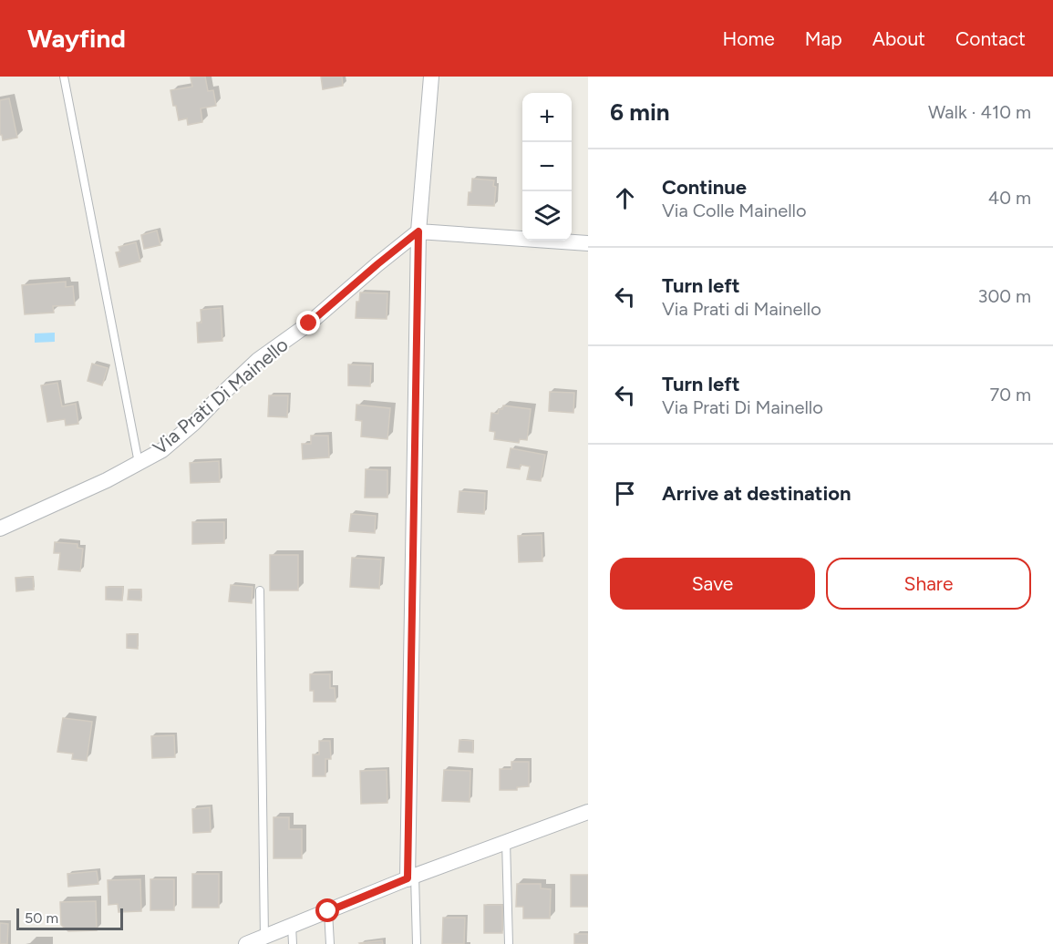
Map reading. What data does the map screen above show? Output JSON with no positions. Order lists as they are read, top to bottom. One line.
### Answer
{"streets":{"street":["Via Prati Di Mainello"]},"scale_bar":"50 m","page":{"header":"Wayfind","nav":["Home","Map","About","Contact"],"heading":["6 min","Walk · 410 m"],"map_buttons":["+","−"],"list":[["Continue","Via Colle Mainello","40 m"],["Turn left","Via Prati di Mainello","300 m"],["Turn left","Via Prati Di Mainello","70 m"],"Arrive at destination"],"buttons":["Save","Share"],"scale":"50 m"}}
